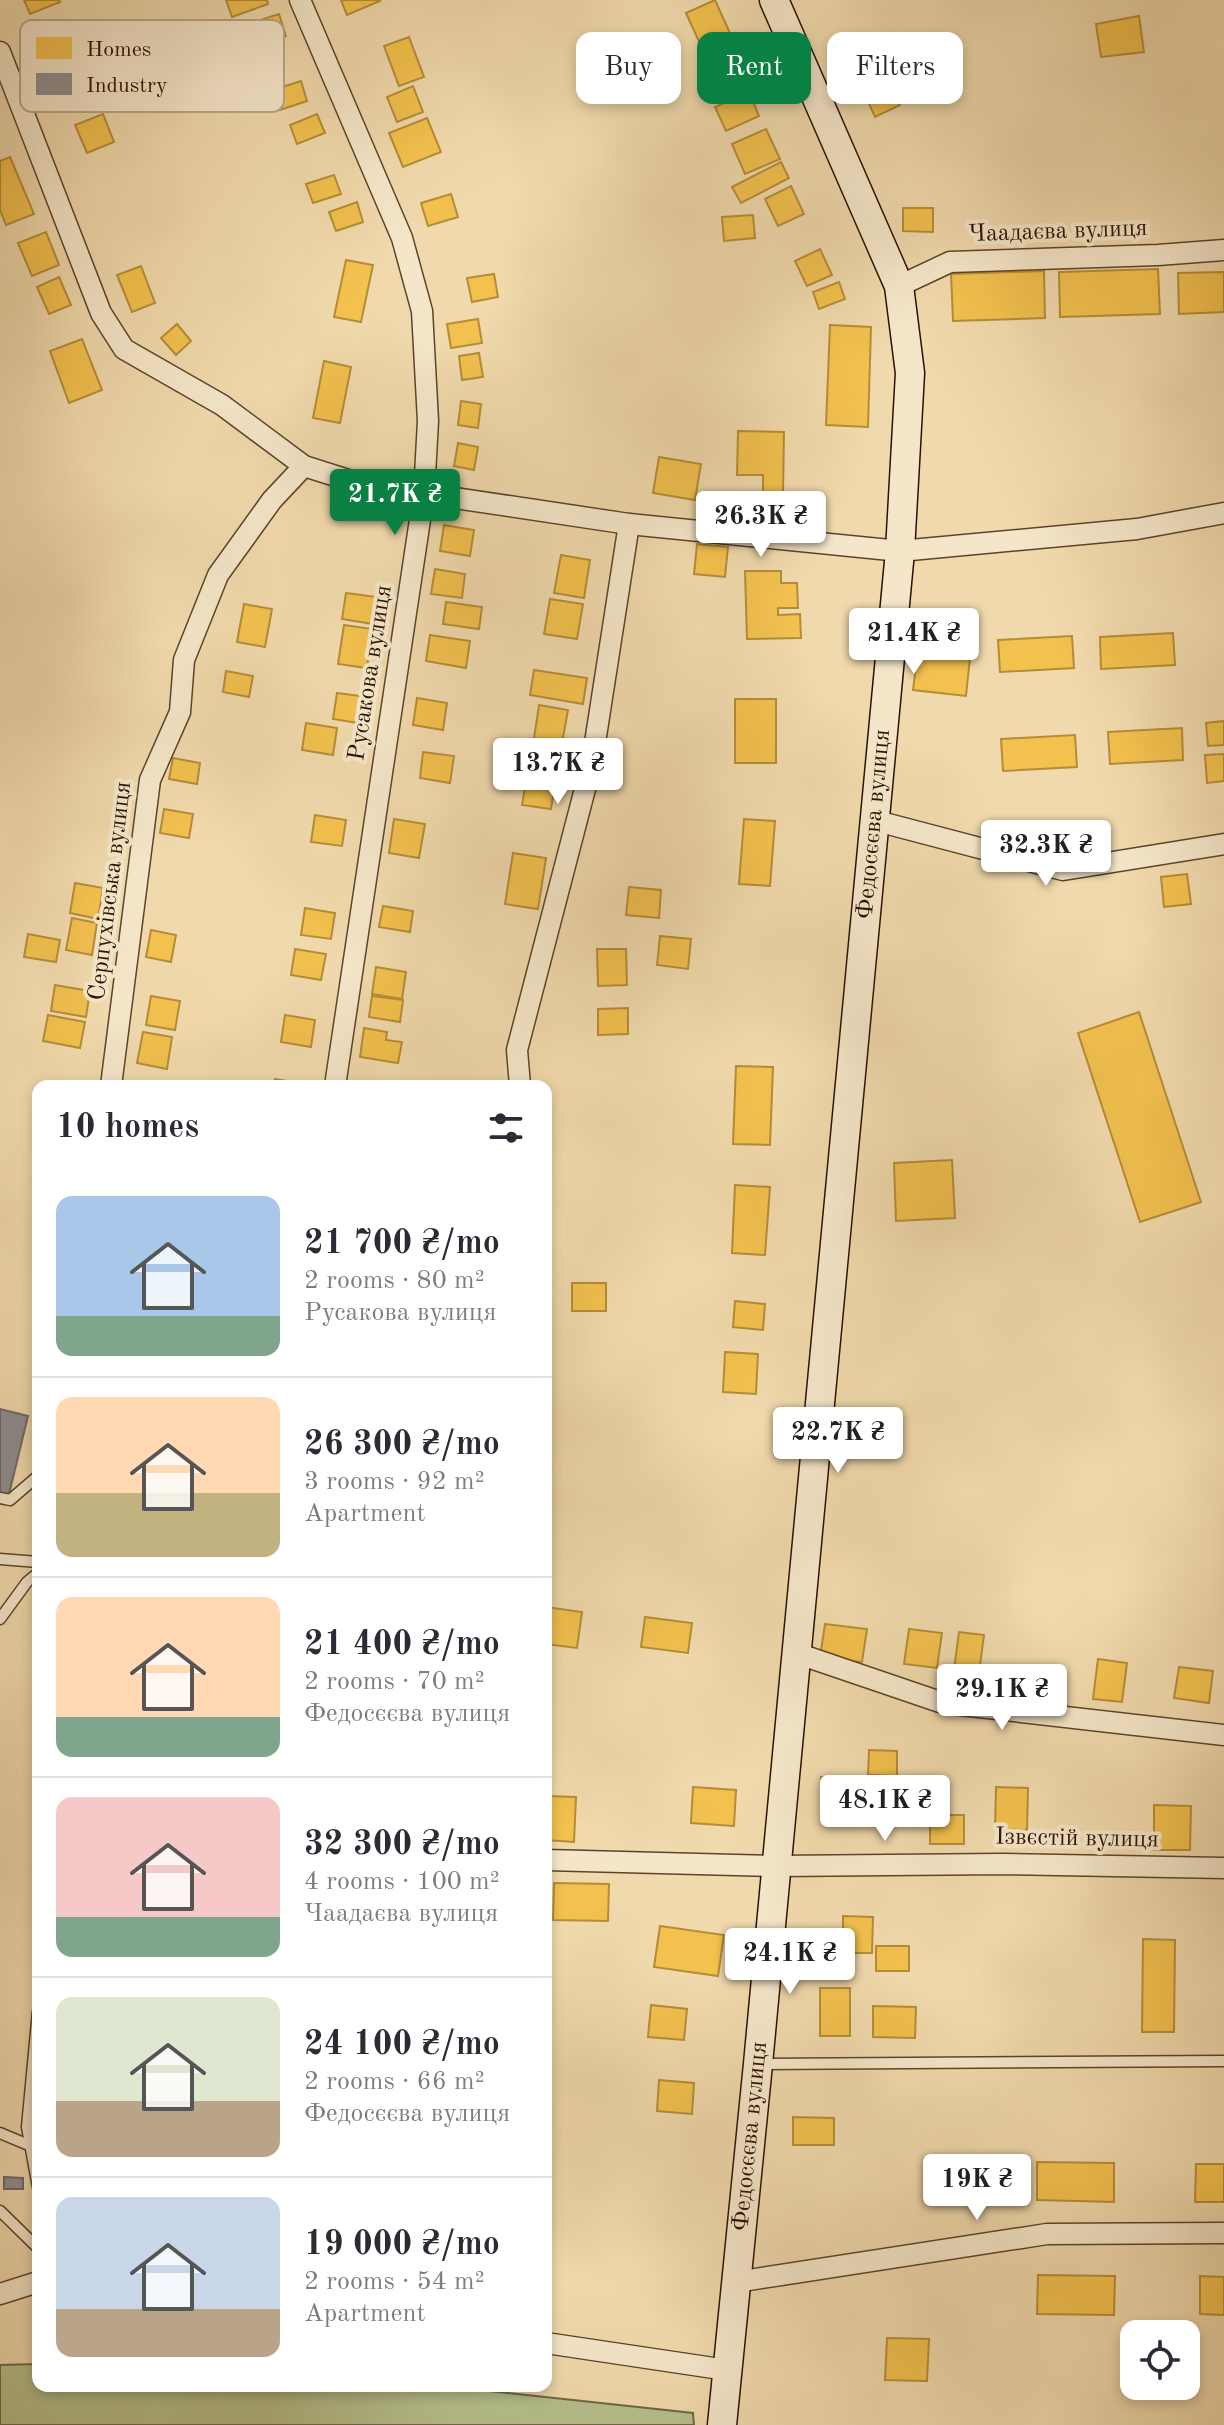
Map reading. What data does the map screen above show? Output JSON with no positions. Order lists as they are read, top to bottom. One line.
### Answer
{"streets":{"main road":["Федосєєва вулиця"],"street":["Чаадаєва вулиця","Русакова вулиця","Серпухівська вулиця","Ізвєстій вулиця"]},"crossings":[["Чаадаєва вулиця","Федосєєва вулиця"],["Федосєєва вулиця","Ізвєстій вулиця"]],"legend":["Homes","Industry"],"page":{"chip":["Buy","Rent","Filters"],"price":["21.7K ₴","26.3K ₴","21.4K ₴","13.7K ₴","32.3K ₴","22.7K ₴","29.1K ₴","48.1K ₴","24.1K ₴","19K ₴"],"heading":"10 homes","list":[{"name":"21 700 ₴/mo","note":"2 rooms · 80 m² · Русакова вулиця"},{"name":"26 300 ₴/mo","note":"3 rooms · 92 m² · Apartment"},{"name":"21 400 ₴/mo","note":"2 rooms · 70 m² · Федосєєва вулиця"},{"name":"32 300 ₴/mo","note":"4 rooms · 100 m² · Чаадаєва вулиця"},{"name":"24 100 ₴/mo","note":"2 rooms · 66 m² · Федосєєва вулиця"},{"name":"19 000 ₴/mo","note":"2 rooms · 54 m² · Apartment"}]}}
